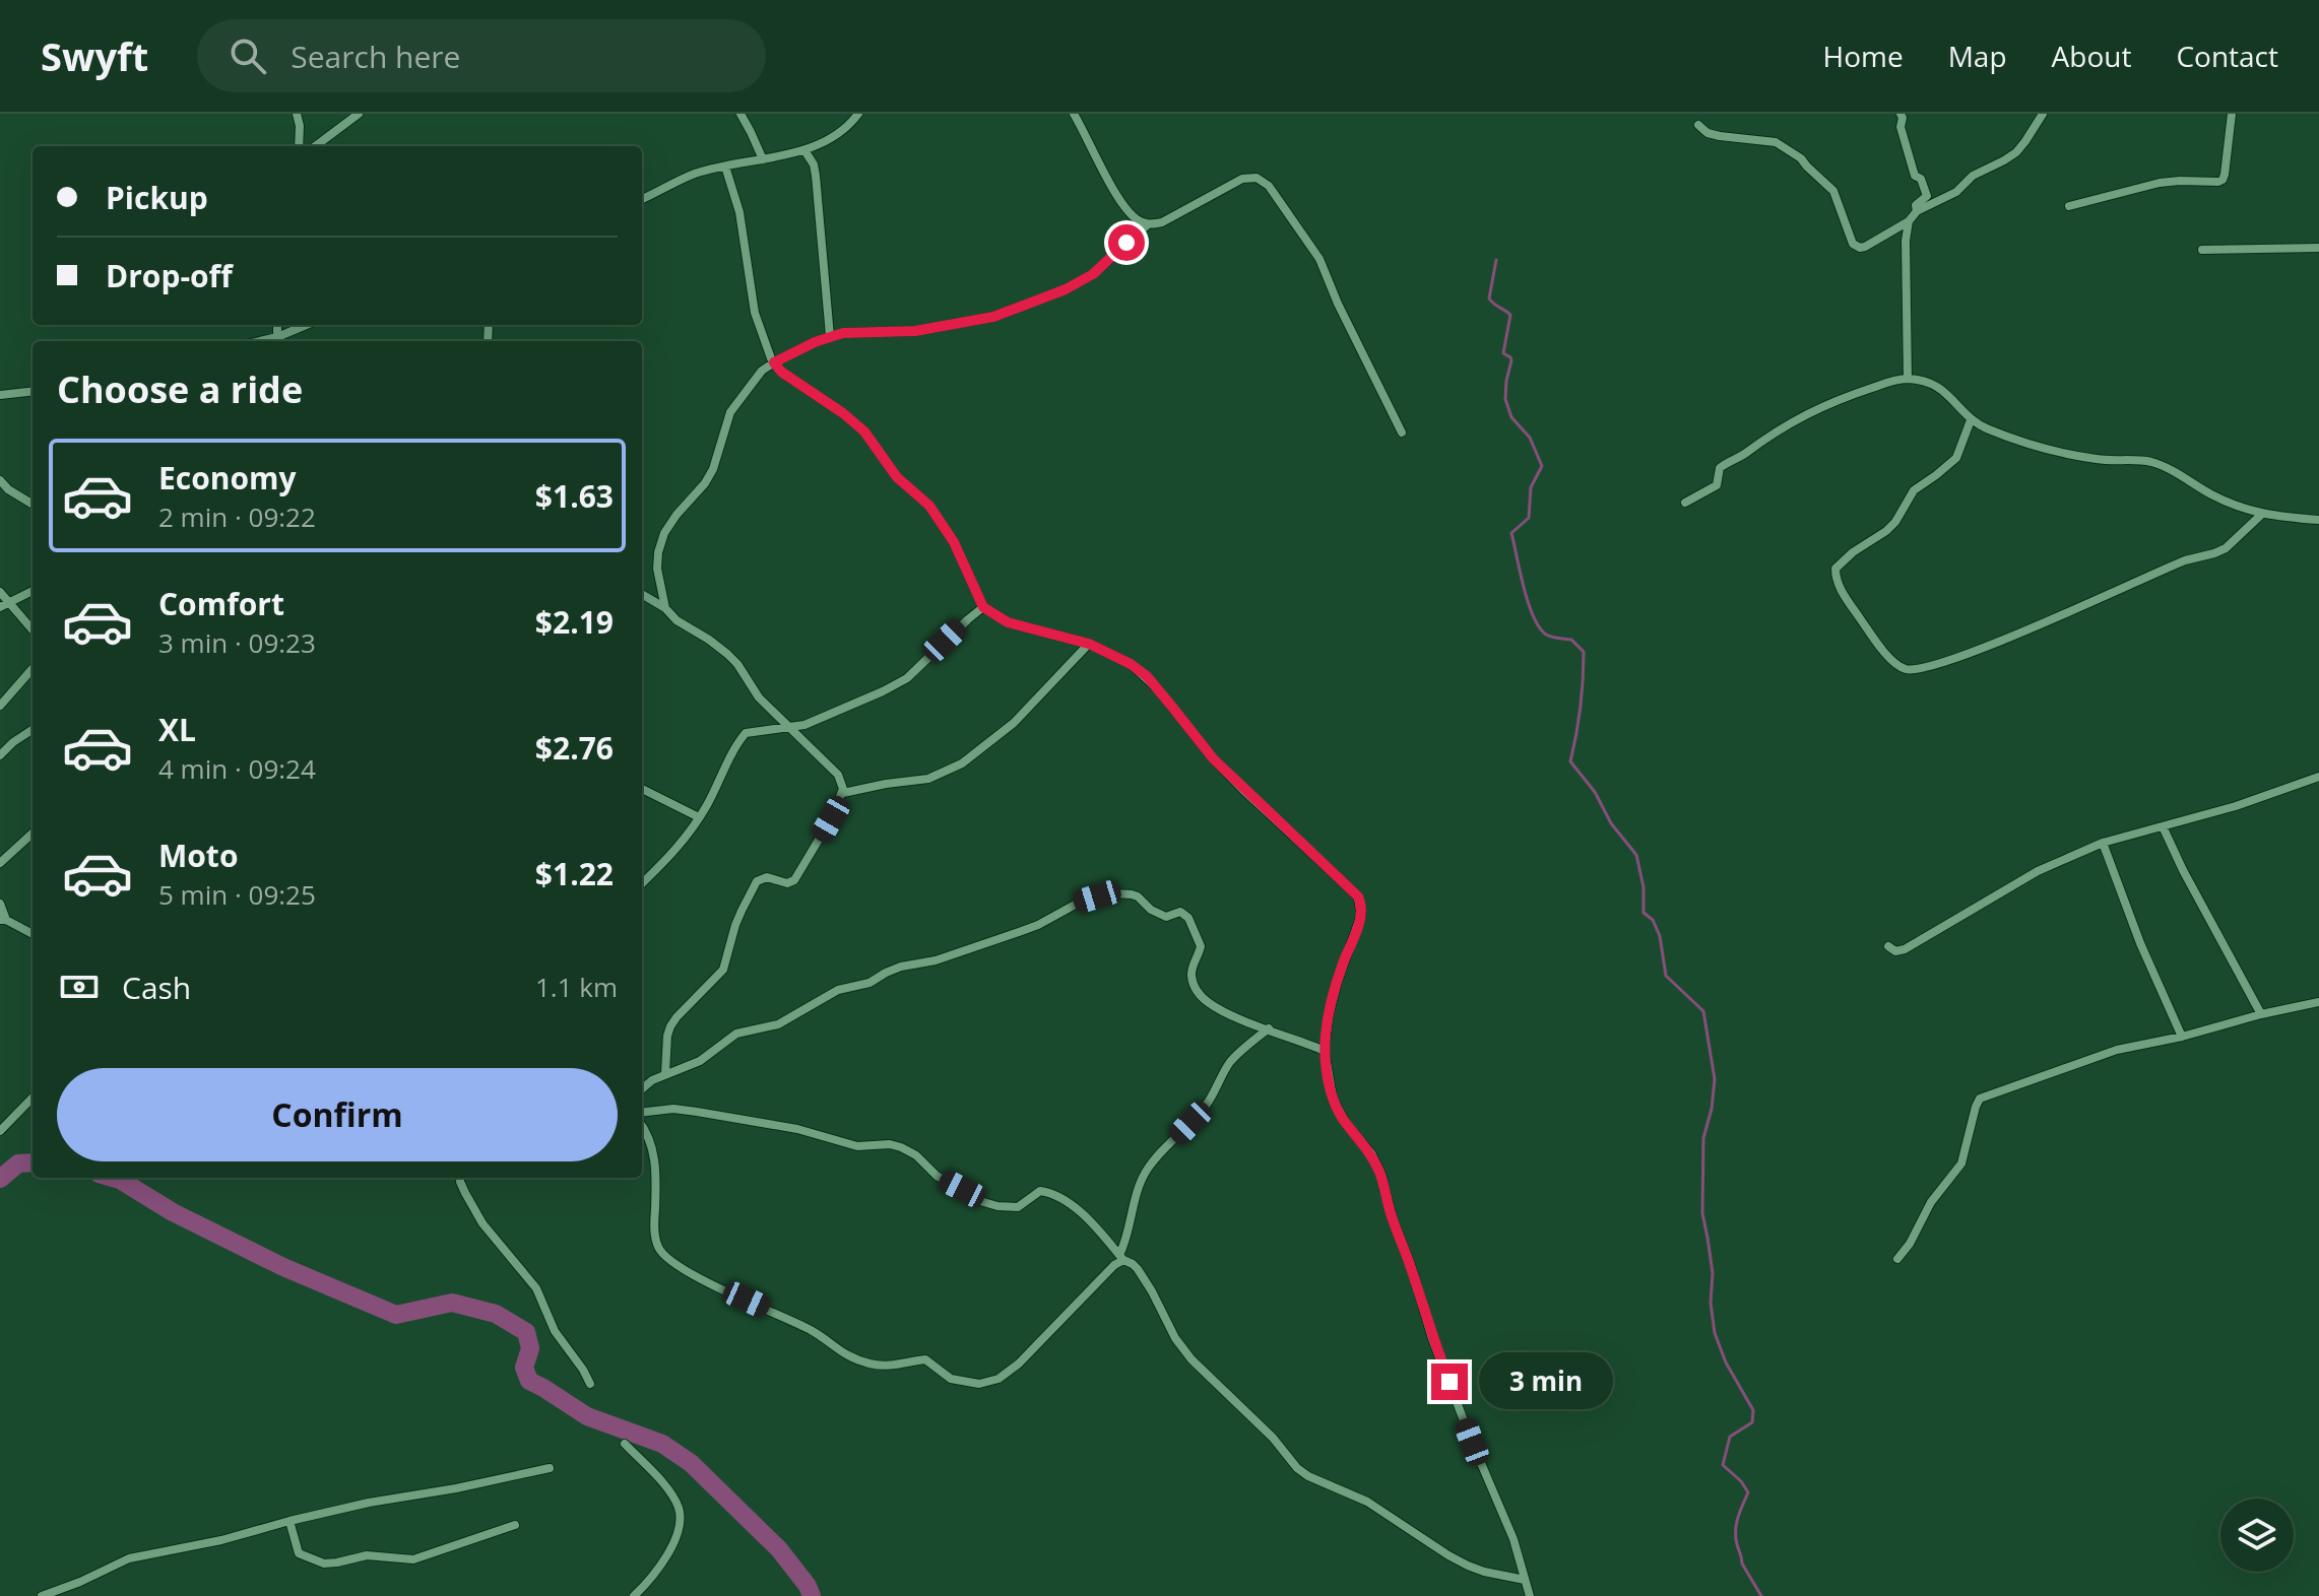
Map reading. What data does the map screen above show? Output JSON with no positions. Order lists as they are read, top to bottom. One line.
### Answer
{"page":{"header":"Swyft","search":"Search here","nav":["Home","Map","About","Contact"],"banner":["Pickup","Drop-off"],"heading":"Choose a ride","list":[{"name":"Economy","note":"2 min · 09:22","value":"$1.63"},{"name":"Comfort","note":"3 min · 09:23","value":"$2.19"},{"name":"XL","note":"4 min · 09:24","value":"$2.76"},{"name":"Moto","note":"5 min · 09:25","value":"$1.22"}],"pay":["Cash","1.1 km"],"buttons":"Confirm","bubble":"3 min"}}
